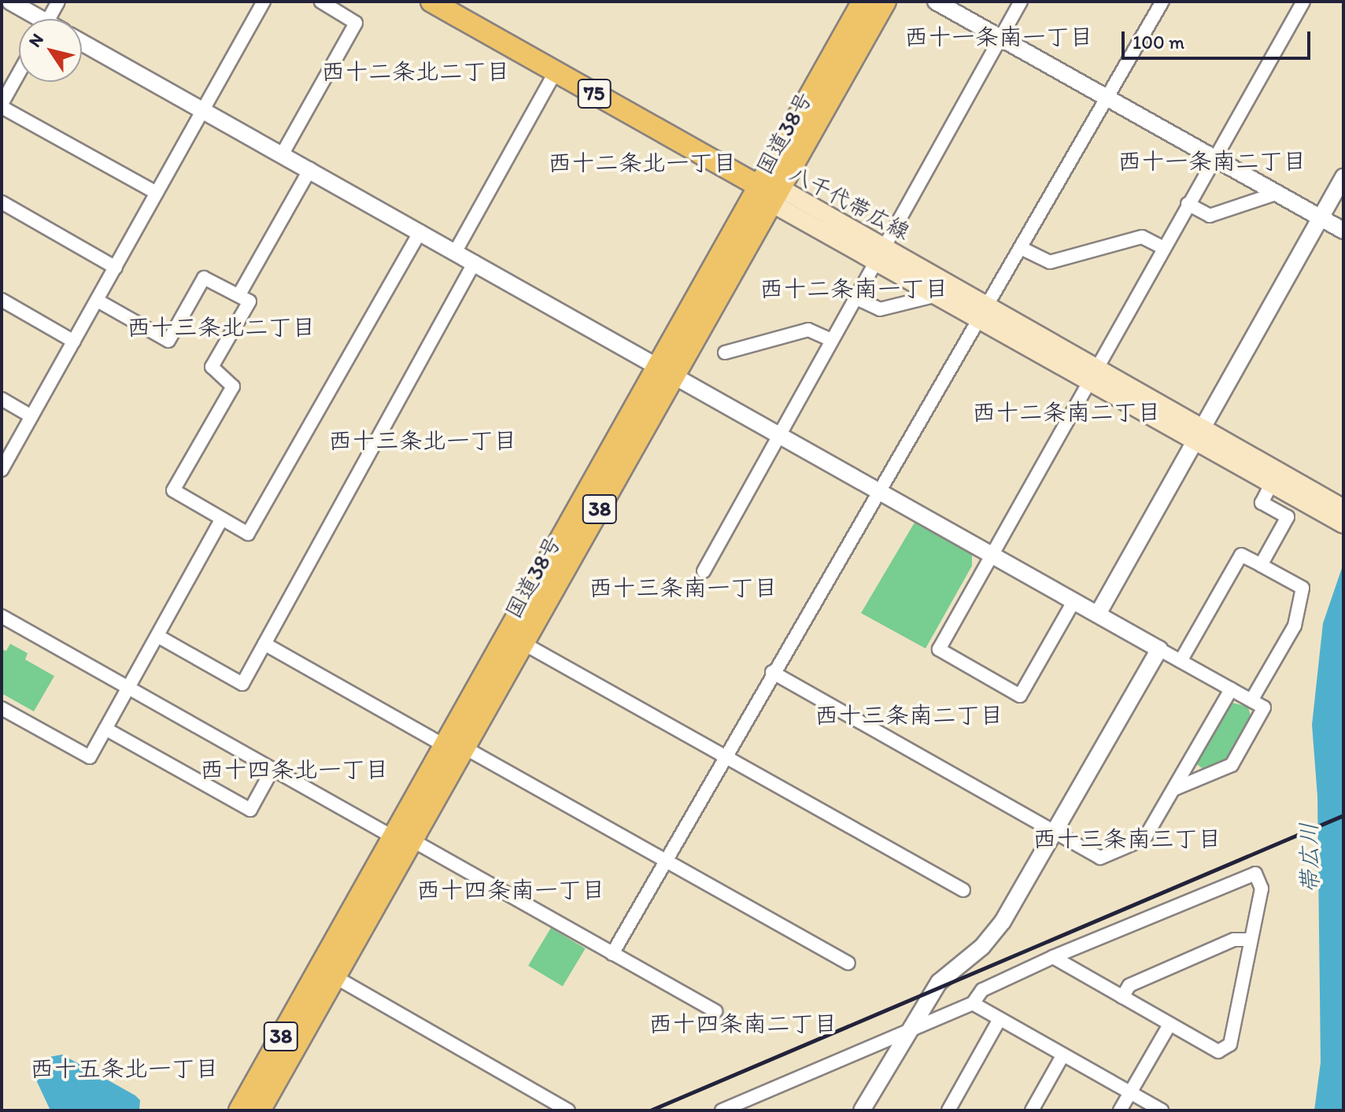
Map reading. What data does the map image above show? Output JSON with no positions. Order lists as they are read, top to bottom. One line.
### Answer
{"streets":{"main road":["75","国道38号","八千代帯広線","38"]},"crossings":[["75","国道38号"],["75","八千代帯広線"],["国道38号","八千代帯広線"]],"districts":["西十一条南一丁目","西十二条北二丁目","西十一条南二丁目","西十二条北一丁目","西十二条南一丁目","西十三条北二丁目","西十二条南二丁目","西十三条北一丁目","西十三条南一丁目","西十三条南二丁目","西十四条北一丁目","西十三条南三丁目","西十四条南一丁目","西十四条南二丁目","西十五条北一丁目"],"water":["帯広川"],"scale_bar":"100 m","north":"top left"}
